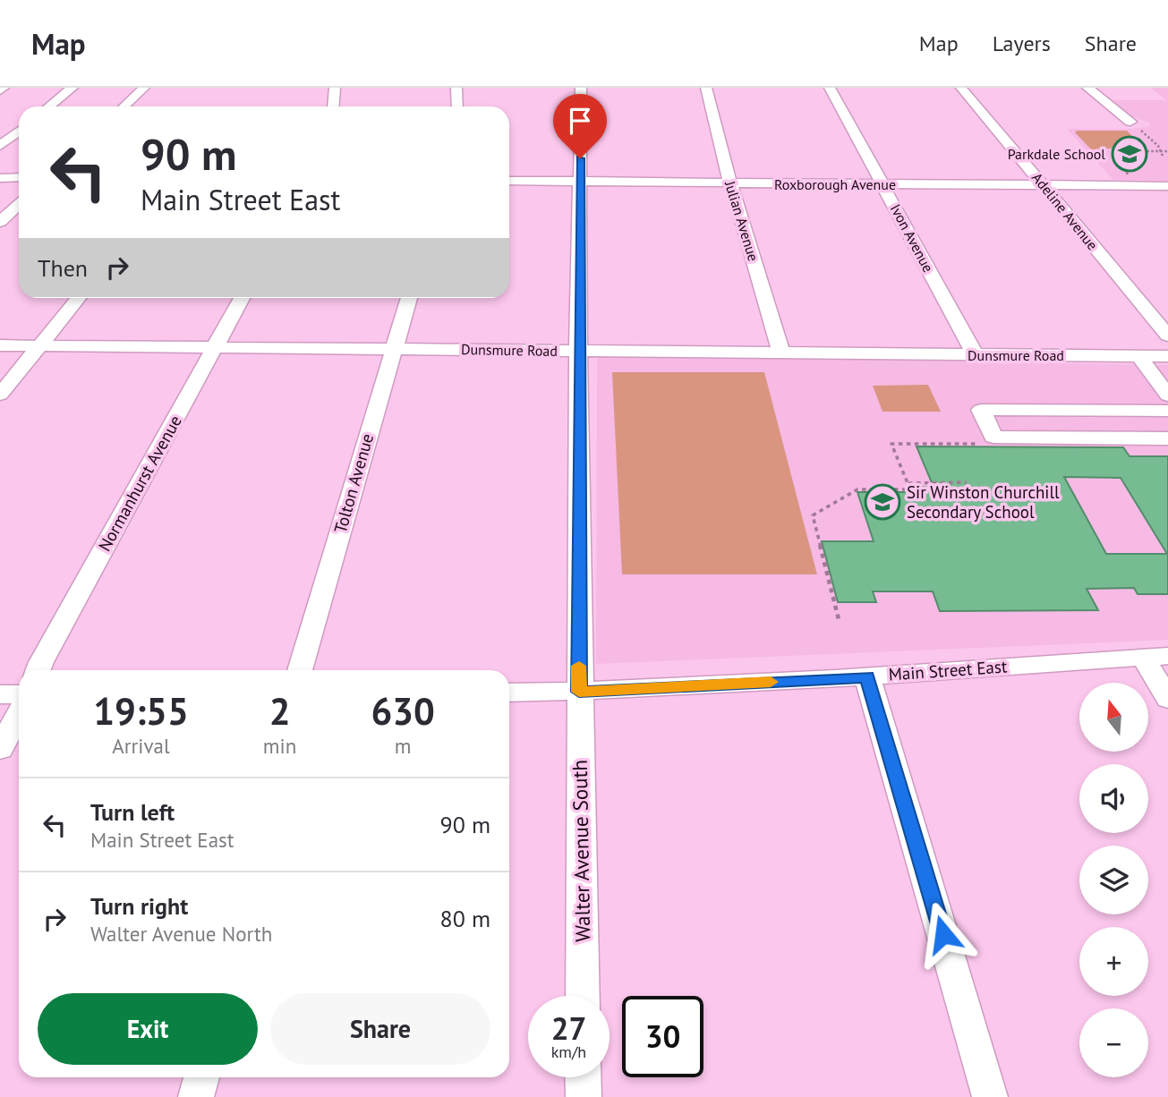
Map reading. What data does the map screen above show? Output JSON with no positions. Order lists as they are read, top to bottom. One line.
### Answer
{"streets":{"street":["Roxborough Avenue","Adeline Avenue","Julian Avenue","Ivon Avenue","Dunsmure Road","Normanhurst Avenue","Tolton Avenue","Main Street East","Walter Avenue South"]},"crossings":[["Roxborough Avenue","Adeline Avenue"],["Roxborough Avenue","Julian Avenue"],["Roxborough Avenue","Ivon Avenue"],["Roxborough Avenue","Walter Avenue South"],["Julian Avenue","Dunsmure Road"],["Ivon Avenue","Dunsmure Road"],["Dunsmure Road","Normanhurst Avenue"],["Dunsmure Road","Tolton Avenue"],["Dunsmure Road","Walter Avenue South"],["Main Street East","Walter Avenue South"]],"places":{"school or university":["Parkdale School","Sir Winston Churchill Secondary School"]},"north":"top","page":{"header":"Map","nav":["Map","Layers","Share"],"turn":["90 m","Main Street East"],"then":"Then","eta":["19:55","Arrival","2","min","630","m"],"map_buttons":["+","−"],"list":[{"name":"Turn left","note":"Main Street East","value":"90 m"},{"name":"Turn right","note":"Walter Avenue North","value":"80 m"}],"buttons":["Exit","Share"],"speed":"27 km/h","limit":"30"}}
